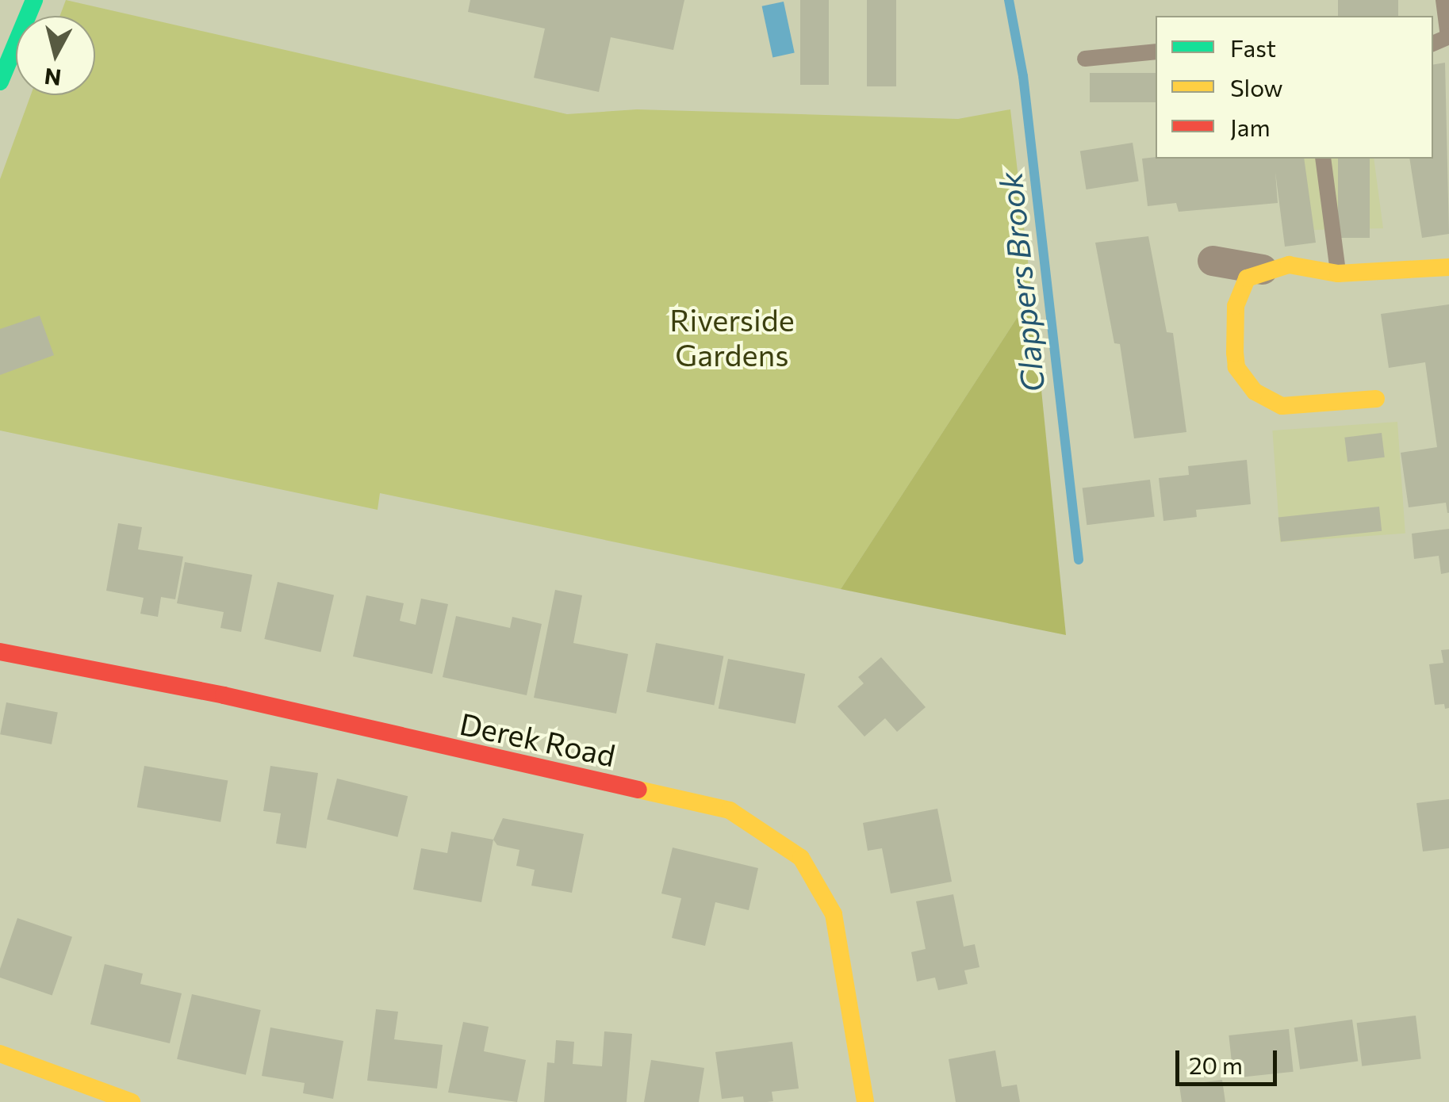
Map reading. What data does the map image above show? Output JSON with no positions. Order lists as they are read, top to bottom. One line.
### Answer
{"streets":{"street":["Derek Road"]},"water":["Clappers Brook"],"parks":["Riverside Gardens"],"legend":["Fast","Slow","Jam"],"scale_bar":"20 m","north":"bottom"}
